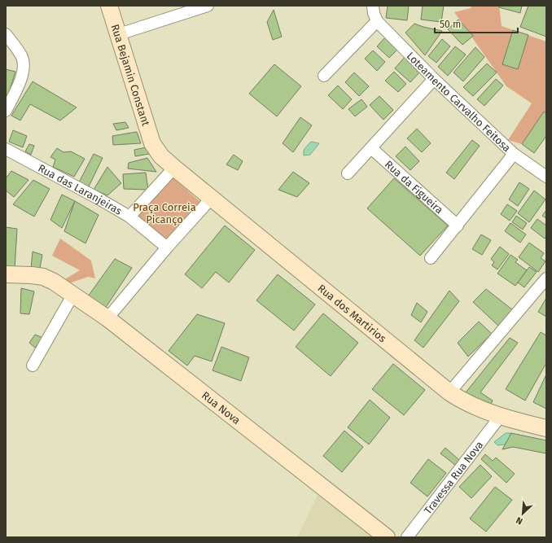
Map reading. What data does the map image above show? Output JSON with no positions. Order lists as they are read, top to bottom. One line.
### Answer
{"streets":{"street":["Rua Bejamin Constant","Loteamento Carvalho Feitosa","Rua da Figueira","Rua das Laranjeiras","Rua dos Martirios","Rua Nova","Travessa Rua Nova"]},"crossings":[["Rua Bejamin Constant","Rua das Laranjeiras"],["Rua Bejamin Constant","Rua dos Martirios"],["Rua das Laranjeiras","Rua dos Martirios"],["Rua dos Martirios","Travessa Rua Nova"]],"parks":["Praça Correia Picanço"],"scale_bar":"50 m","north":"bottom left"}
